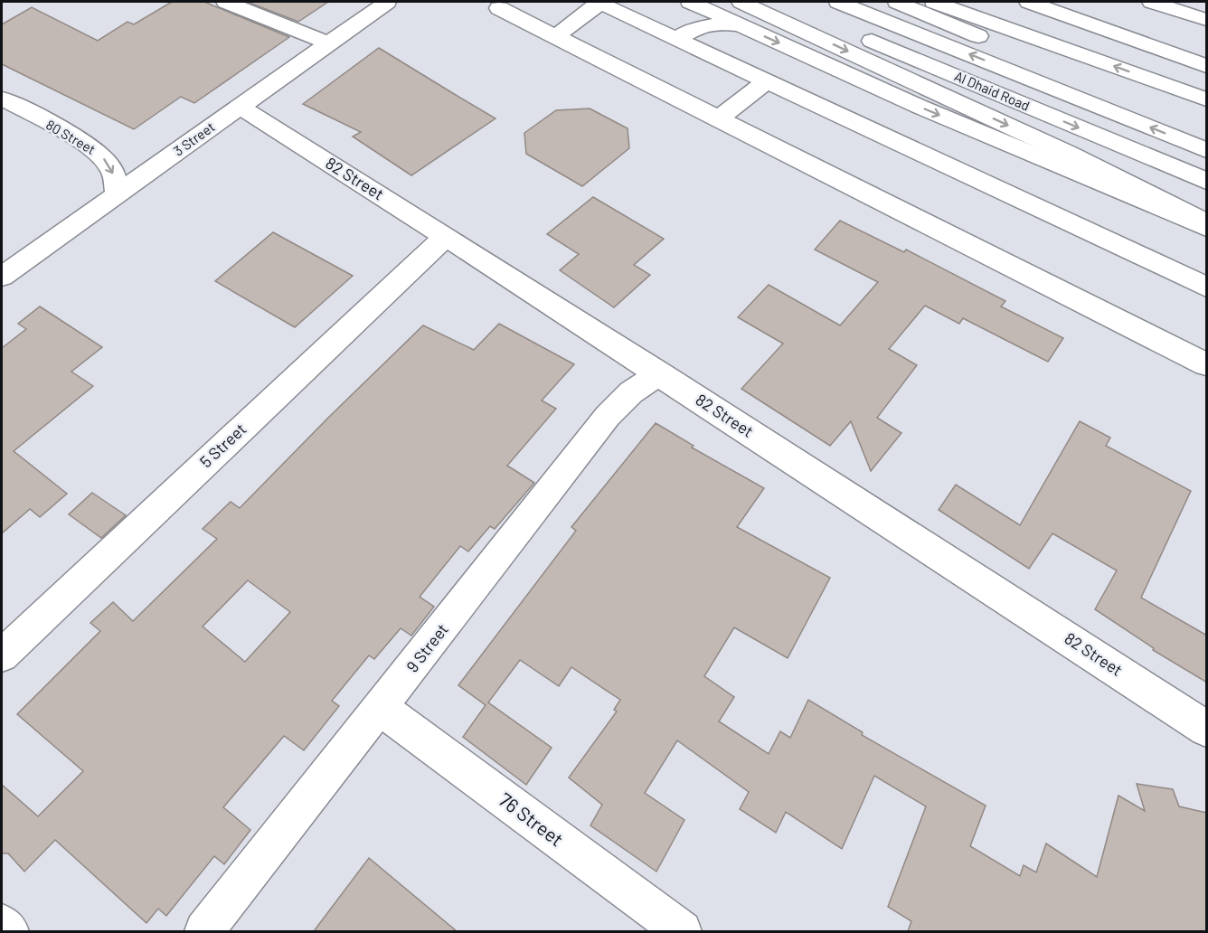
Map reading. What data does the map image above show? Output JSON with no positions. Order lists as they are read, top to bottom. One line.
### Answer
{"streets":{"main road":["Al Dhaid Road","80 Street","3 Street","82 Street","5 Street","9 Street","76 Street"]},"crossings":[["80 Street","3 Street"],["3 Street","82 Street"],["82 Street","5 Street"],["82 Street","9 Street"],["9 Street","76 Street"]]}
